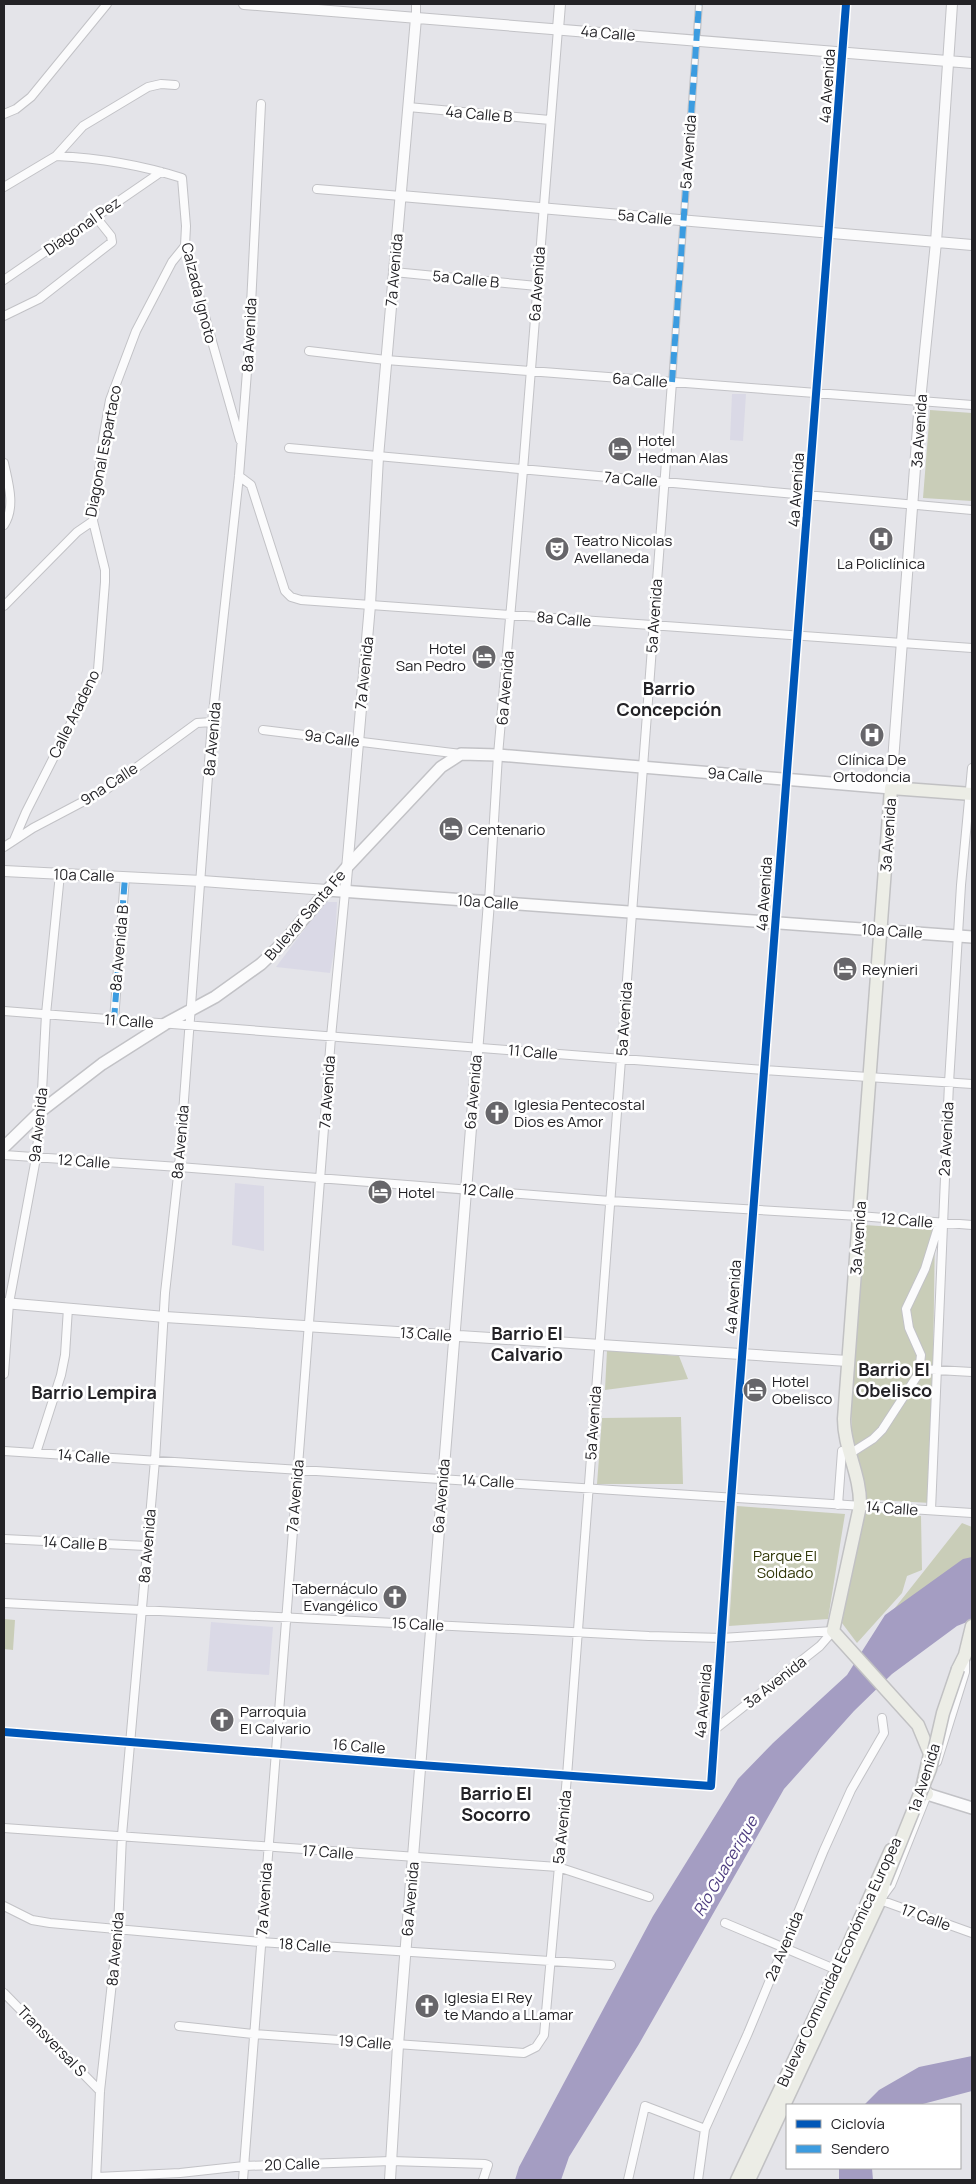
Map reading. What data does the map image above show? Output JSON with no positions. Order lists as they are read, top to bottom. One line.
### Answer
{"streets":{"main road":["3a Avenida","9a Calle","10a Calle","Bulevar Santa Fe","1a Avenida","Bulevar Comunidad Económica Europea"],"street":["4a Calle","4a Avenida","4a Calle B","5a Avenida","5a Calle","Diagonal Pez","7a Avenida","5a Calle B","6a Avenida","Calzada Ignoto","8a Avenida","6a Calle","Diagonal Espartaco","7a Calle","8a Calle","Calle Aradeno","9na Calle","8a Avenida B","11 Calle","9a Avenida","2a Avenida","12 Calle","13 Calle","14 Calle","14 Calle B","15 Calle","16 Calle","17 Calle","18 Calle","Transversal S","19 Calle","20 Calle"]},"crossings":[["4a Calle","4a Avenida"],["4a Calle","5a Avenida"],["4a Calle","7a Avenida"],["4a Calle","6a Avenida"],["4a Calle","3a Avenida"],["4a Avenida","5a Calle"],["4a Avenida","6a Calle"],["4a Avenida","3a Avenida"],["4a Avenida","7a Calle"],["4a Avenida","8a Calle"],["4a Avenida","9a Calle"],["4a Avenida","10a Calle"],["4a Avenida","11 Calle"],["4a Avenida","12 Calle"],["4a Avenida","13 Calle"],["4a Avenida","14 Calle"],["4a Avenida","15 Calle"],["4a Avenida","16 Calle"],["4a Calle B","7a Avenida"],["4a Calle B","6a Avenida"],["5a Avenida","5a Calle"],["5a Avenida","6a Calle"],["5a Avenida","7a Calle"],["5a Avenida","8a Calle"],["5a Avenida","9a Calle"],["5a Avenida","10a Calle"],["5a Avenida","11 Calle"],["5a Avenida","12 Calle"],["5a Avenida","13 Calle"],["5a Avenida","14 Calle"],["5a Avenida","15 Calle"],["5a Avenida","16 Calle"],["5a Avenida","17 Calle"],["5a Avenida","18 Calle"],["5a Avenida","19 Calle"],["5a Calle","7a Avenida"],["5a Calle","6a Avenida"],["5a Calle","3a Avenida"],["Diagonal Pez","Calzada Ignoto"],["7a Avenida","5a Calle B"],["7a Avenida","6a Calle"],["7a Avenida","7a Calle"],["7a Avenida","8a Calle"],["7a Avenida","9a Calle"],["7a Avenida","10a Calle"],["7a Avenida","Bulevar Santa Fe"],["7a Avenida","11 Calle"],["7a Avenida","12 Calle"],["7a Avenida","13 Calle"],["7a Avenida","14 Calle"],["7a Avenida","15 Calle"],["7a Avenida","16 Calle"],["7a Avenida","17 Calle"],["7a Avenida","18 Calle"],["7a Avenida","19 Calle"],["7a Avenida","20 Calle"],["5a Calle B","6a Avenida"],["6a Avenida","6a Calle"],["6a Avenida","7a Calle"],["6a Avenida","8a Calle"],["6a Avenida","9a Calle"],["6a Avenida","10a Calle"],["6a Avenida","11 Calle"],["6a Avenida","12 Calle"],["6a Avenida","13 Calle"],["6a Avenida","14 Calle"],["6a Avenida","15 Calle"],["6a Avenida","16 Calle"],["6a Avenida","17 Calle"],["6a Avenida","18 Calle"],["6a Avenida","19 Calle"],["6a Avenida","20 Calle"],["Calzada Ignoto","8a Avenida"],["Calzada Ignoto","Diagonal Espartaco"],["8a Avenida","8a Calle"],["8a Avenida","9na Calle"],["8a Avenida","10a Calle"],["8a Avenida","Bulevar Santa Fe"],["8a Avenida","11 Calle"],["8a Avenida","12 Calle"],["8a Avenida","13 Calle"],["8a Avenida","14 Calle"],["8a Avenida","14 Calle B"],["8a Avenida","15 Calle"],["8a Avenida","16 Calle"],["8a Avenida","17 Calle"],["8a Avenida","18 Calle"],["8a Avenida","Transversal S"],["8a Avenida","20 Calle"],["6a Calle","3a Avenida"],["3a Avenida","7a Calle"],["3a Avenida","8a Calle"],["3a Avenida","9a Calle"],["3a Avenida","10a Calle"],["3a Avenida","11 Calle"],["3a Avenida","12 Calle"],["3a Avenida","13 Calle"],["3a Avenida","14 Calle"],["3a Avenida","15 Calle"],["Diagonal Espartaco","Calle Aradeno"],["Calle Aradeno","9na Calle"],["9a Calle","Bulevar Santa Fe"],["9a Calle","2a Avenida"],["10a Calle","Bulevar Santa Fe"],["10a Calle","8a Avenida B"],["10a Calle","9a Avenida"],["10a Calle","2a Avenida"],["Bulevar Santa Fe","11 Calle"],["Bulevar Santa Fe","9a Avenida"],["8a Avenida B","11 Calle"],["11 Calle","9a Avenida"],["11 Calle","2a Avenida"],["9a Avenida","12 Calle"],["9a Avenida","13 Calle"],["2a Avenida","12 Calle"],["2a Avenida","14 Calle"],["1a Avenida","17 Calle"],["1a Avenida","Bulevar Comunidad Económica Europea"],["17 Calle","Bulevar Comunidad Económica Europea"]],"districts":["Barrio Concepción","Barrio El Calvario","Barrio El Obelisco","Barrio Lempira","Barrio El Socorro"],"water":["Río Guacerique"],"parks":["Parque El Soldado"],"places":{"hotel":["Hotel Hedman Alas","Hotel San Pedro","Centenario","Reynieri","Hotel","Hotel Obelisco"],"hospital":["La Policlínica","Clínica De Ortodoncia"],"theatre":["Teatro Nicolas Avellaneda"],"church":["Iglesia Pentecostal Dios es Amor","Tabernáculo Evangélico","Parroquia El Calvario","Iglesia El Rey te Mando a LLamar"]},"legend":["Ciclovía","Sendero"]}
